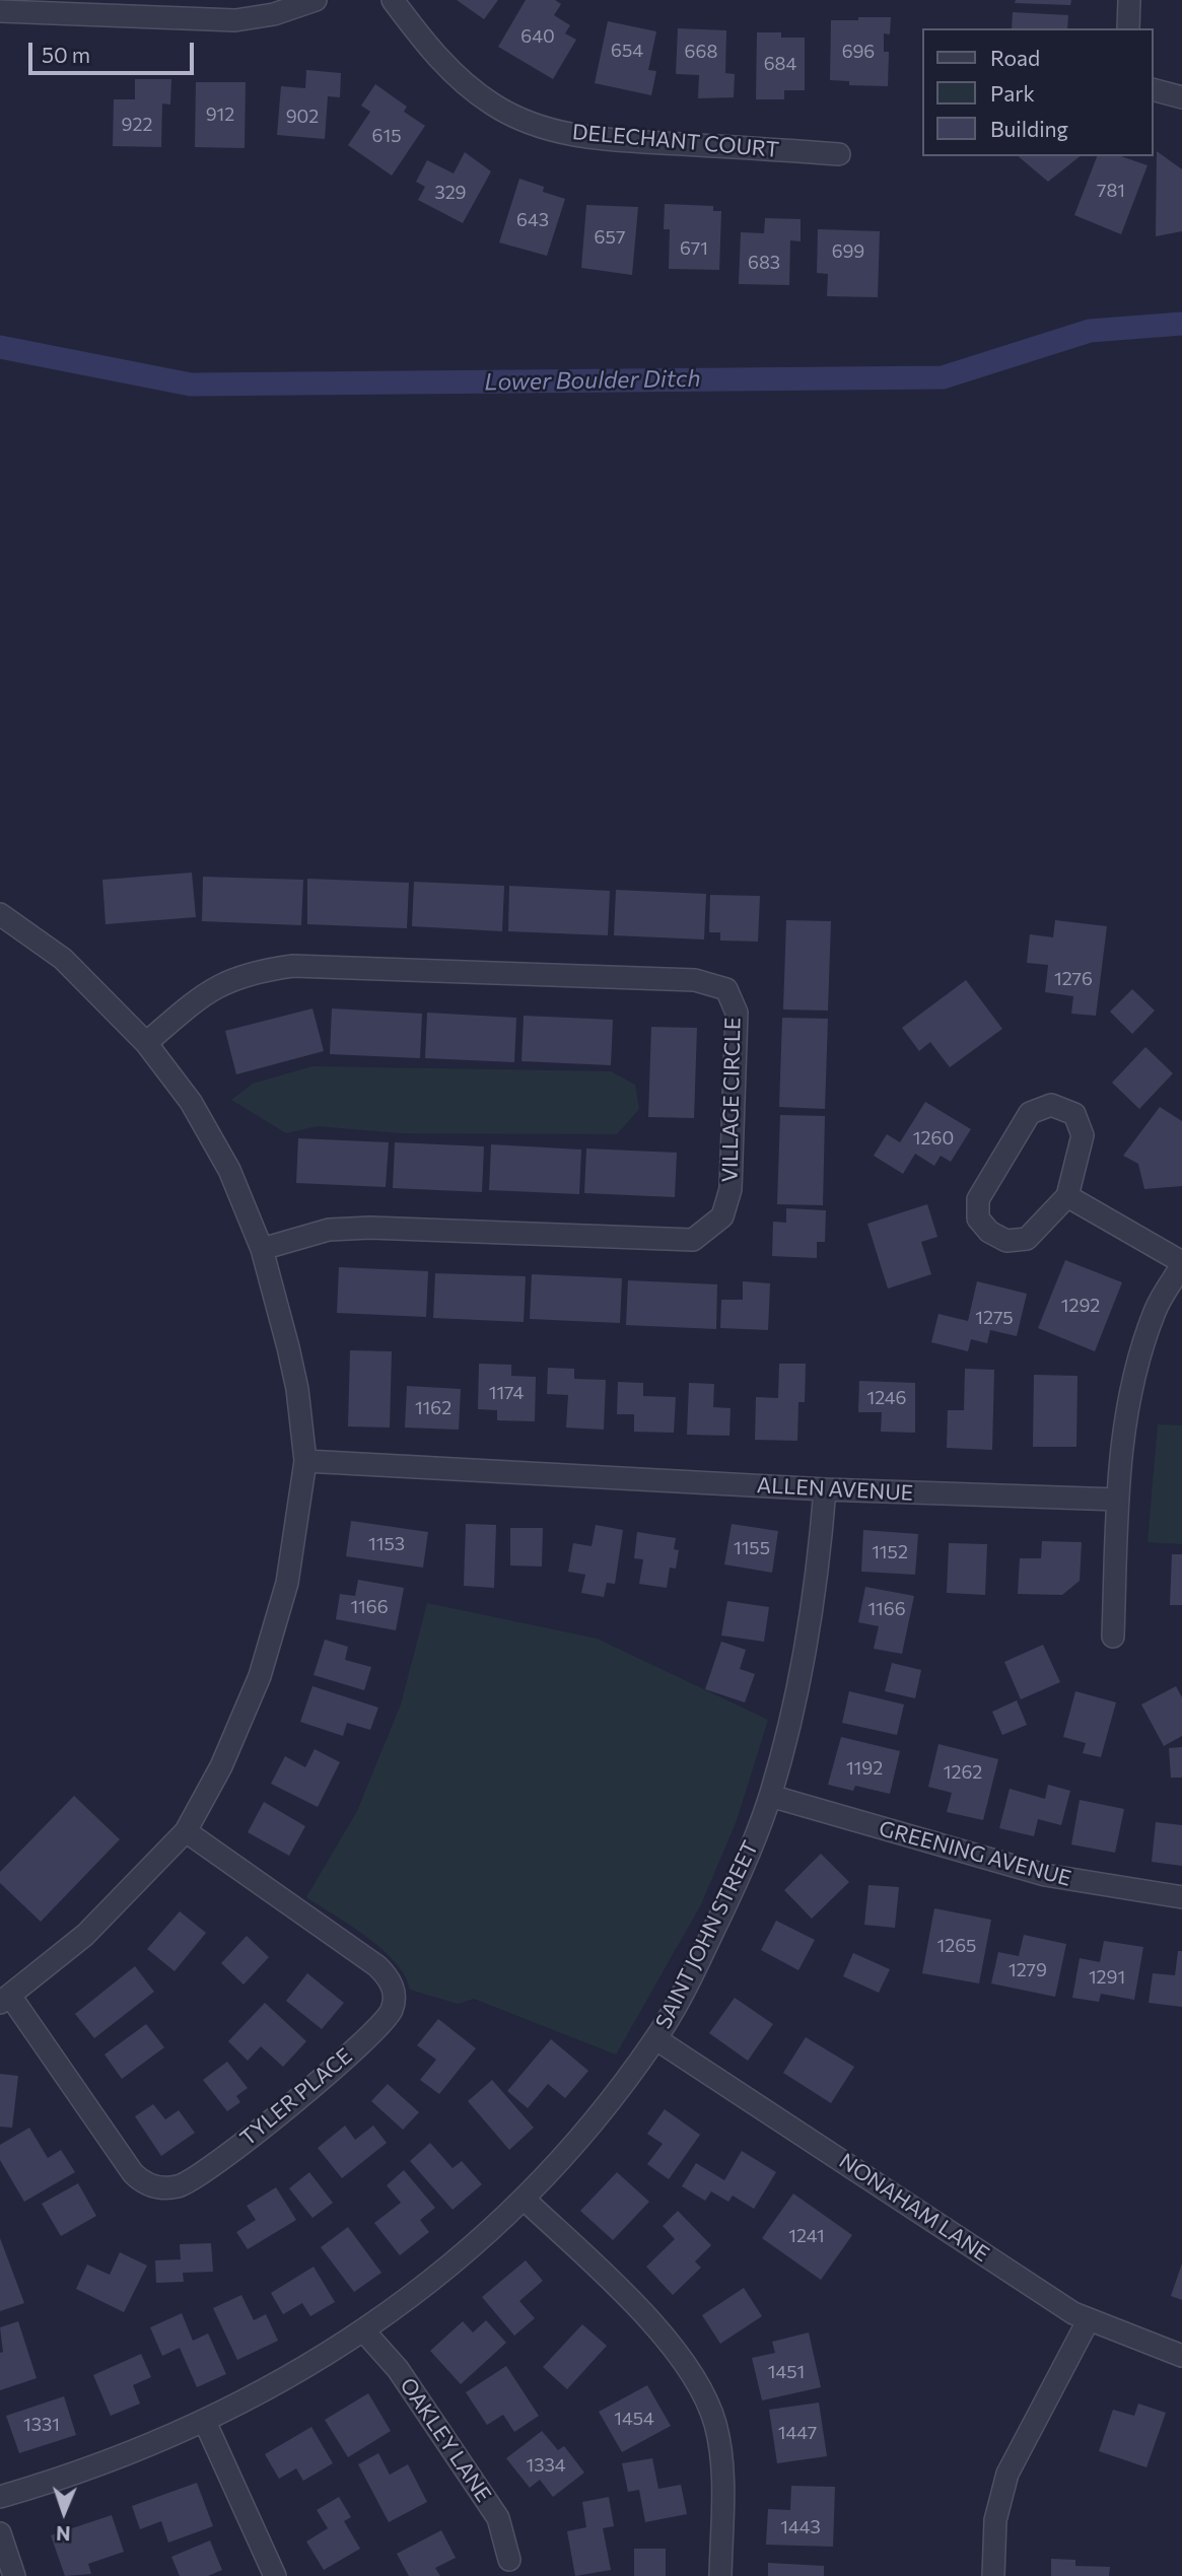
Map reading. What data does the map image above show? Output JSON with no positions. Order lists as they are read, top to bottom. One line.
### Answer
{"streets":{"street":["DELECHANT COURT","VILLAGE CIRCLE","ALLEN AVENUE","GREENING AVENUE","SAINT JOHN STREET","TYLER PLACE","NONAHAM LANE","OAKLEY LANE"]},"crossings":[["ALLEN AVENUE","SAINT JOHN STREET"],["GREENING AVENUE","SAINT JOHN STREET"],["SAINT JOHN STREET","NONAHAM LANE"],["SAINT JOHN STREET","OAKLEY LANE"]],"water":["Lower Boulder Ditch"],"house_numbers":["640","654","668","696","684","912","902","922","615","781","329","643","657","671","699","683","1276","1260","1292","1275","1174","1246","1162","1153","1155","1152","1166","1166","1192","1262","1265","1279","1291","1241","1451","1454","1331","1447","1334","1443"],"legend":["Road","Park","Building"],"scale_bar":"50 m","north":"bottom"}
